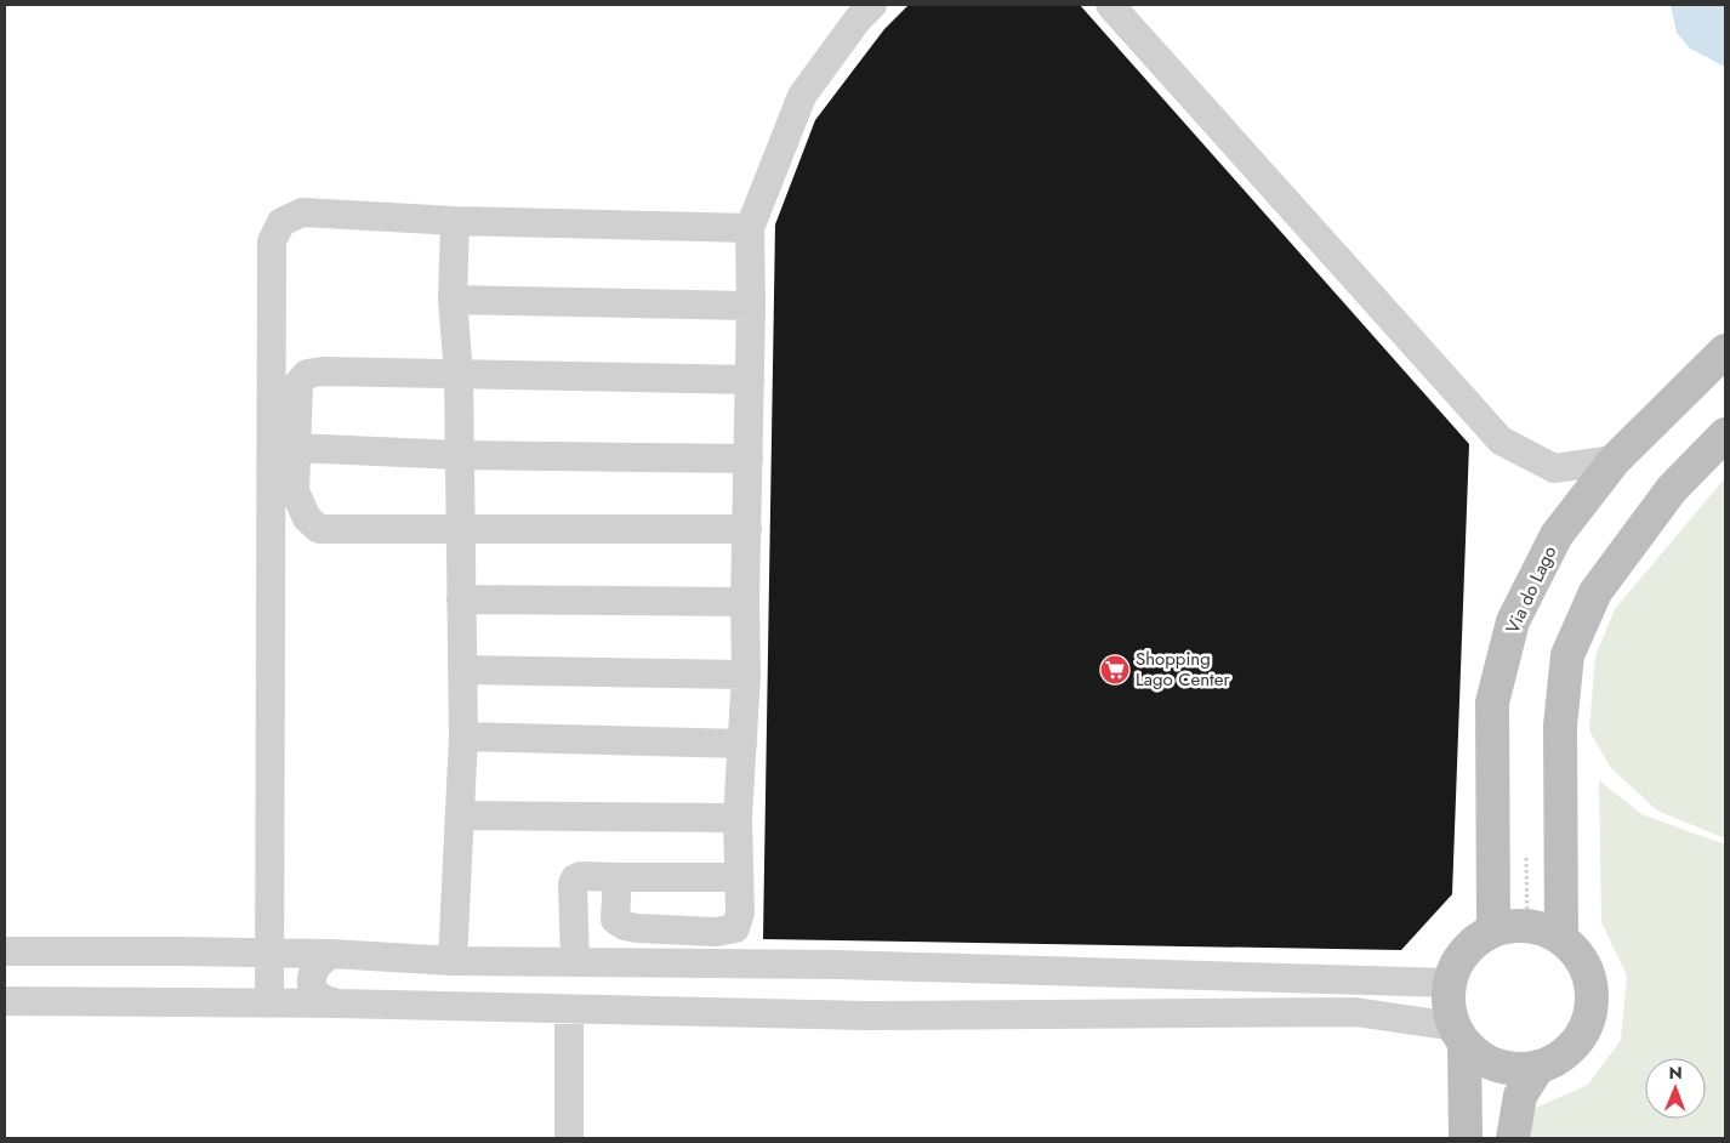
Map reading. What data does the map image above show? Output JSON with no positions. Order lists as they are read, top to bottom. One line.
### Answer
{"streets":{"main road":["Via do Lago"]},"places":{"supermarket":["Shopping Lago Center"]},"north":"top"}
